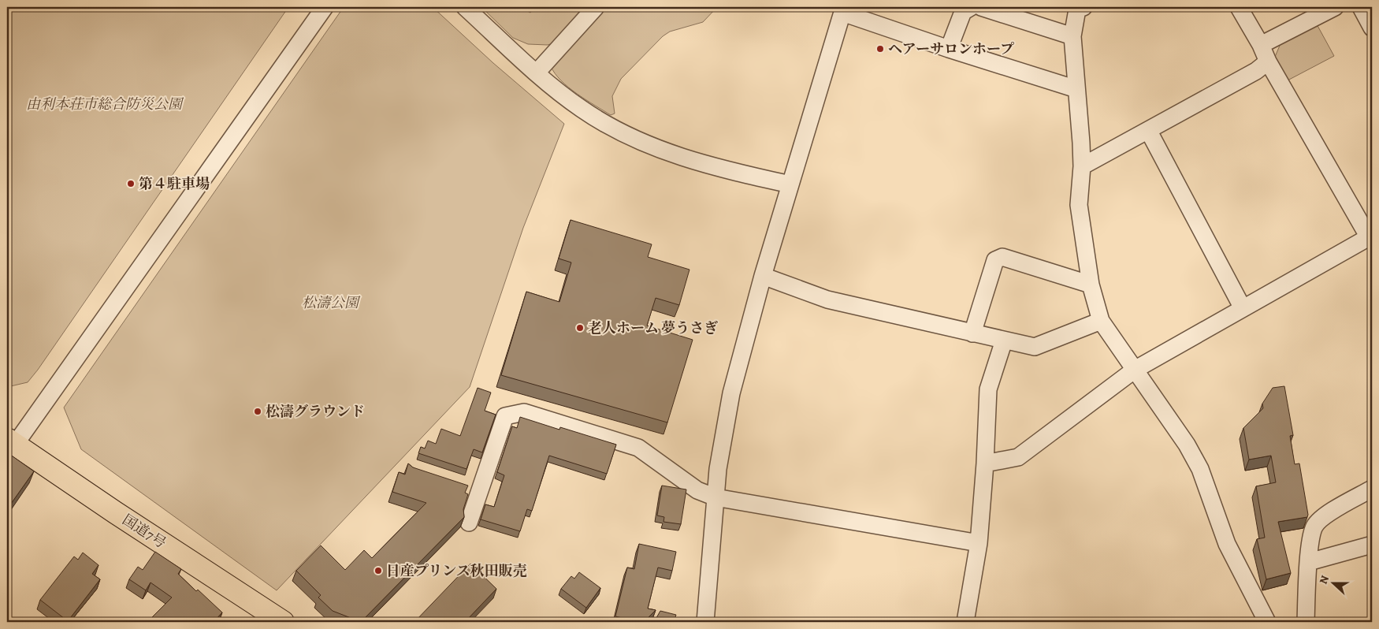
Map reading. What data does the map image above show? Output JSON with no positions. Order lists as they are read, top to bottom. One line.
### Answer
{"streets":{"highway":["国道7号"]},"parks":["由利本荘市総合防災公園","松濤公園"],"places":["ヘアーサロンホープ","第４駐車場","老人ホーム 夢うさぎ","松濤グラウンド","日産プリンス秋田販売"],"north":"left"}
